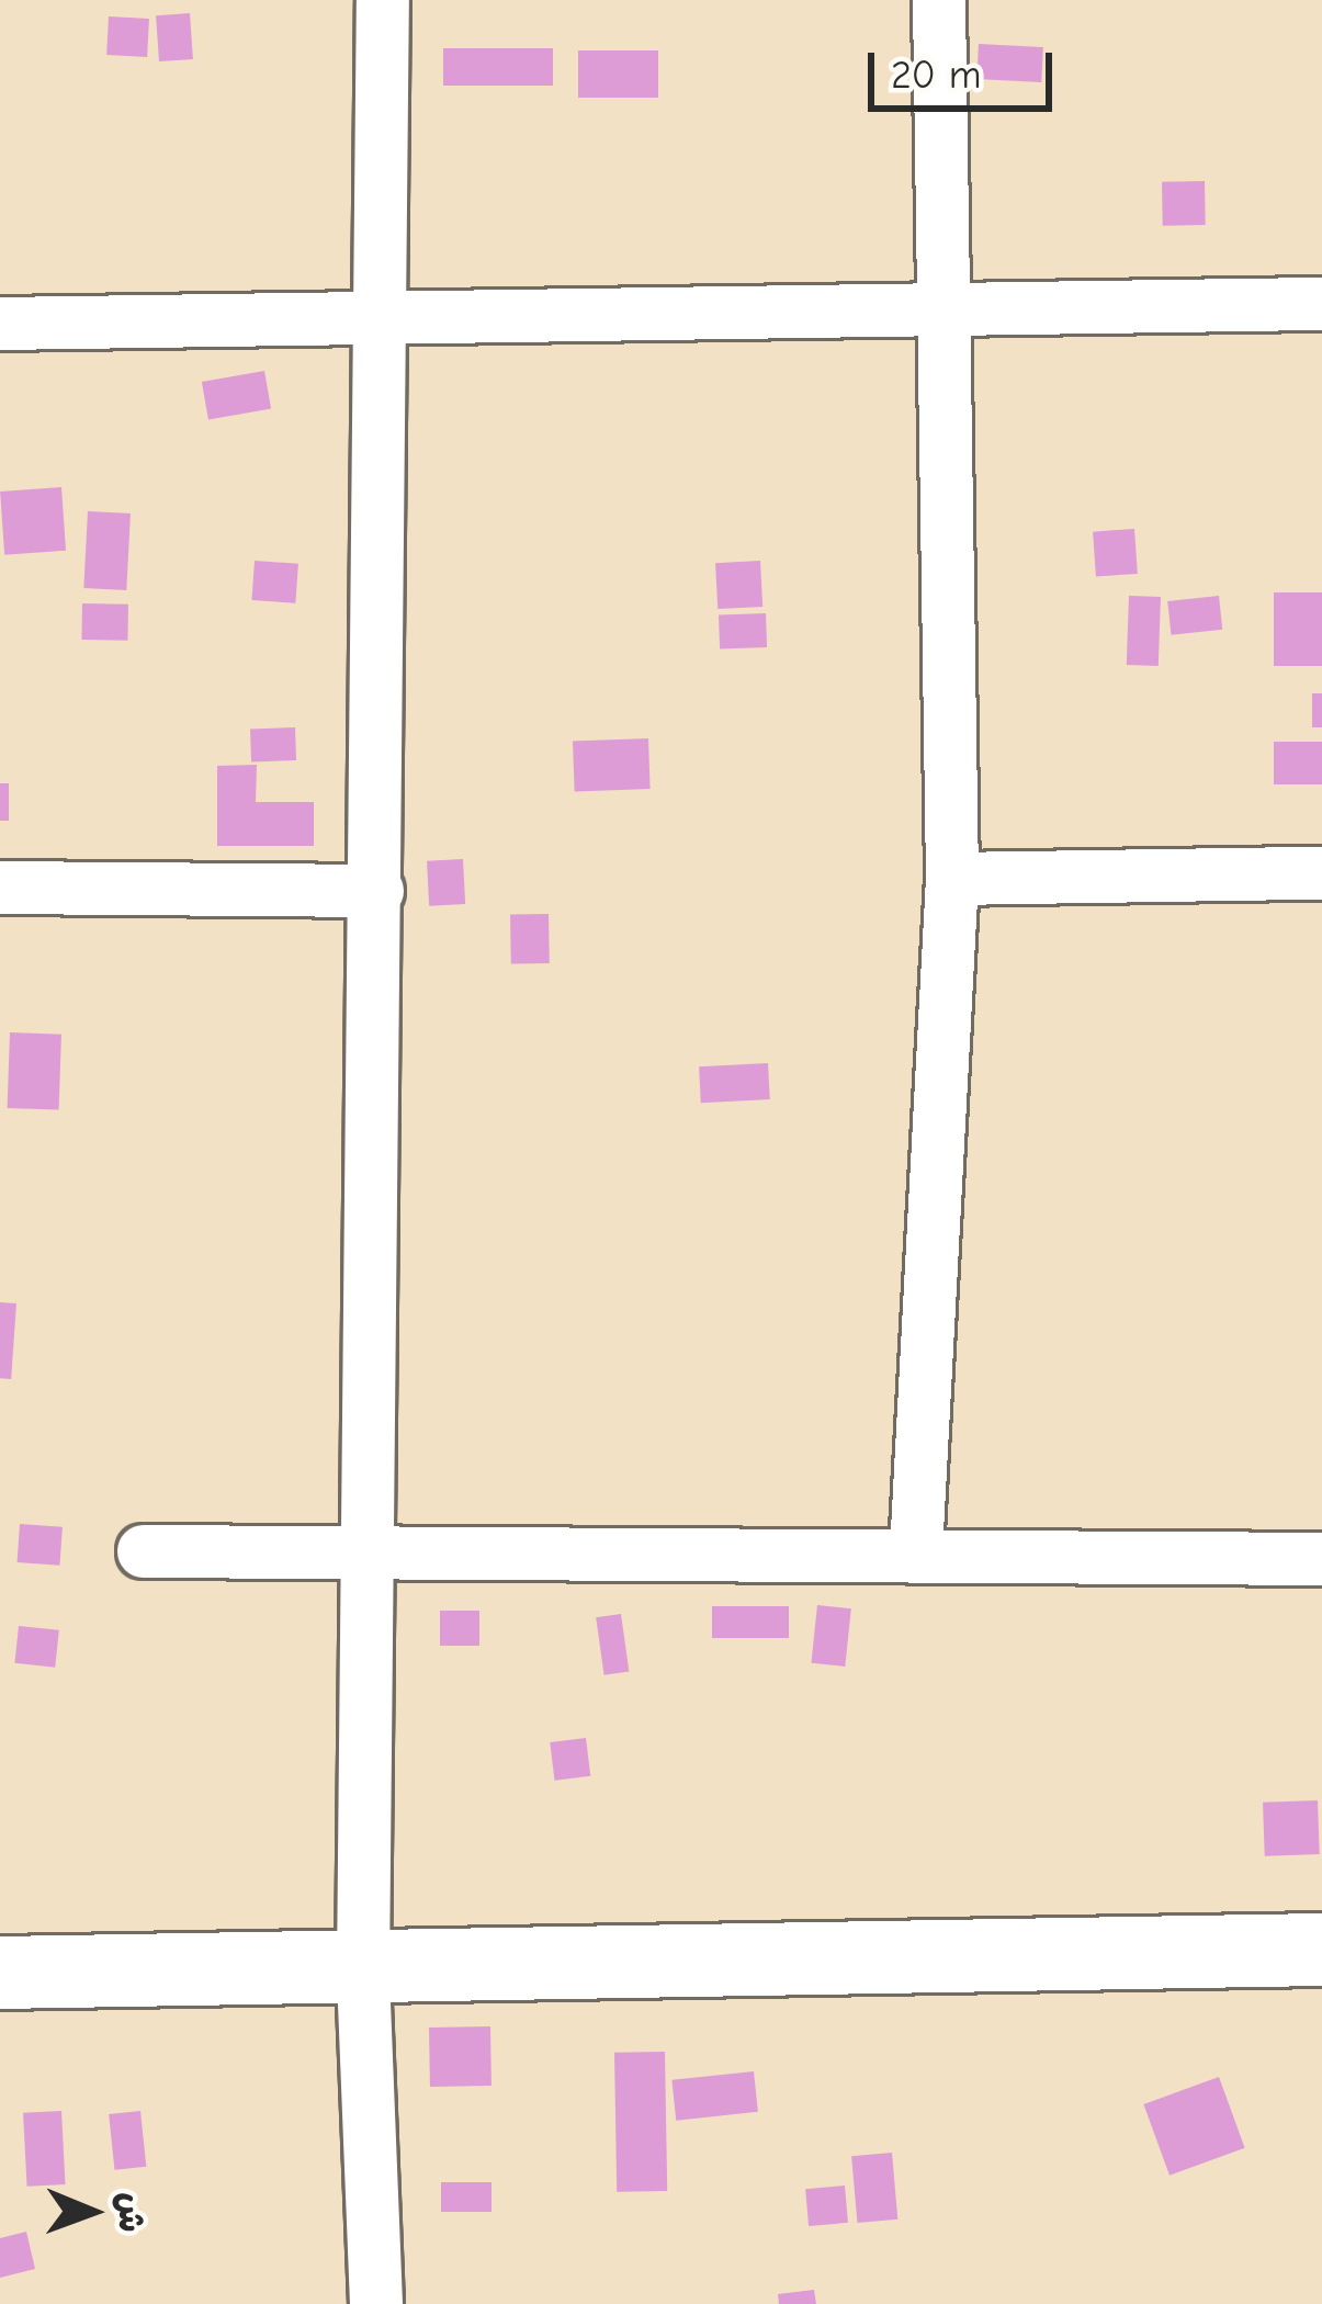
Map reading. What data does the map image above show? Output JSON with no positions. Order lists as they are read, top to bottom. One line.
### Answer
{"scale_bar":"20 m","north":"right"}
